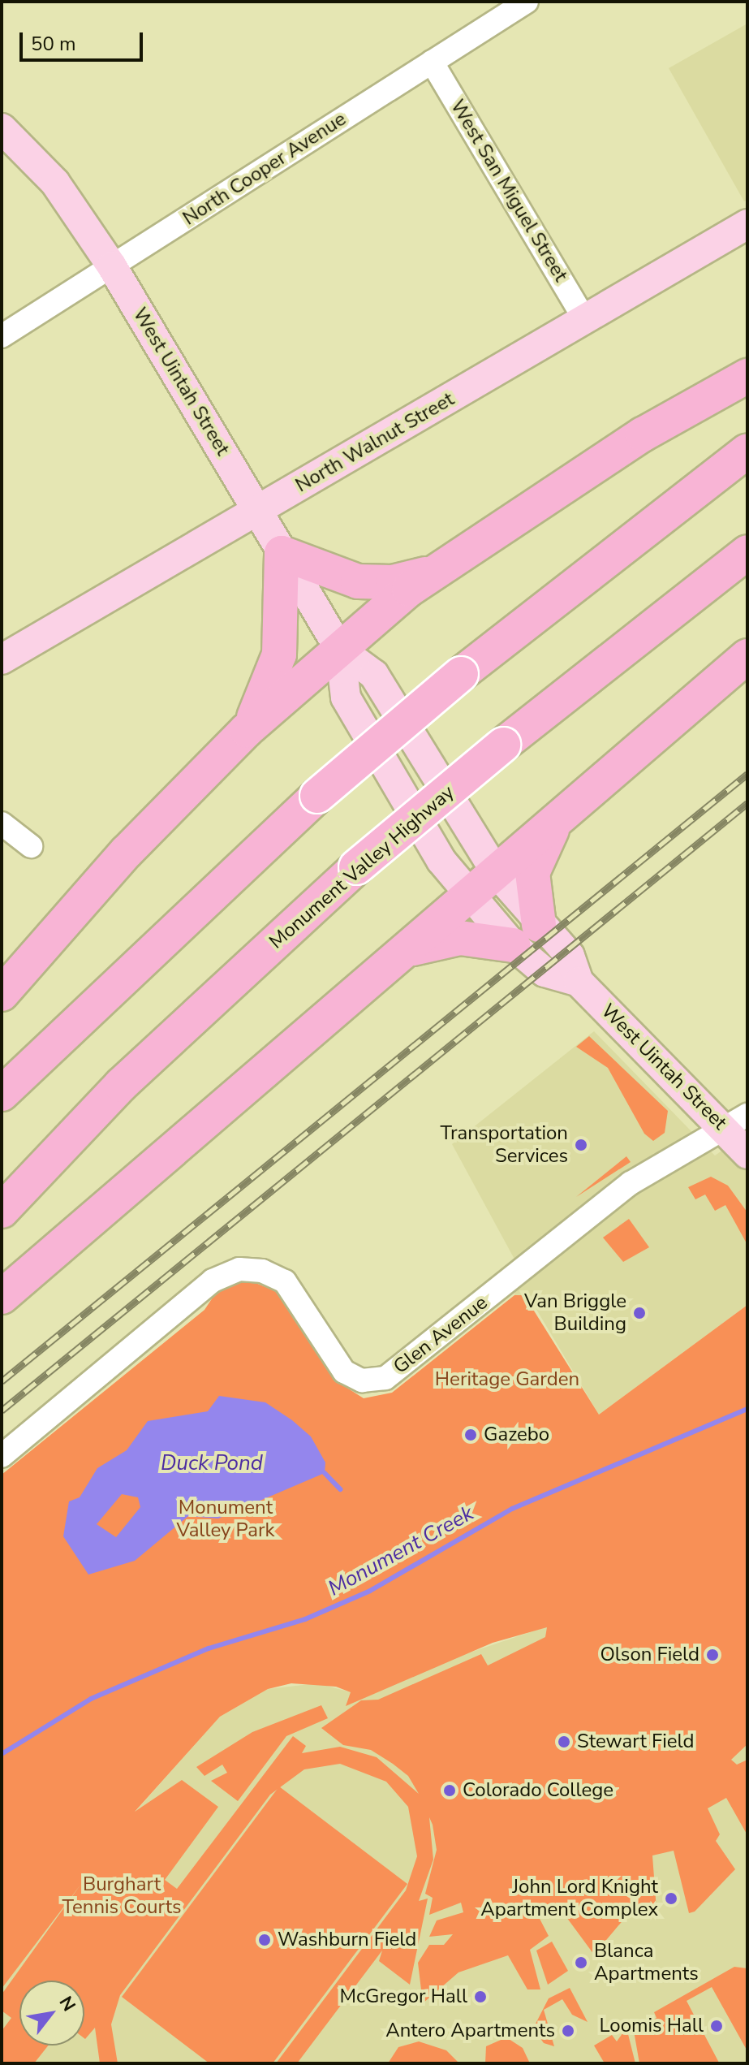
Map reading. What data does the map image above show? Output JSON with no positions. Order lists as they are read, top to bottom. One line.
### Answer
{"streets":{"highway":["Monument Valley Highway"],"main road":["West Uintah Street","North Walnut Street"],"street":["North Cooper Avenue","West San Miguel Street","Glen Avenue"]},"crossings":[["North Cooper Avenue","West San Miguel Street"],["North Cooper Avenue","West Uintah Street"],["West San Miguel Street","North Walnut Street"],["West Uintah Street","North Walnut Street"],["West Uintah Street","Glen Avenue"]],"water":["Duck Pond","Monument Creek"],"parks":["Heritage Garden","Monument Valley Park","Burghart Tennis Courts"],"places":["Transportation Services","Van Briggle Building","Gazebo","Olson Field","Stewart Field","Colorado College","John Lord Knight Apartment Complex","Washburn Field","Blanca Apartments","McGregor Hall","Loomis Hall","Antero Apartments"],"scale_bar":"50 m","north":"top right"}
